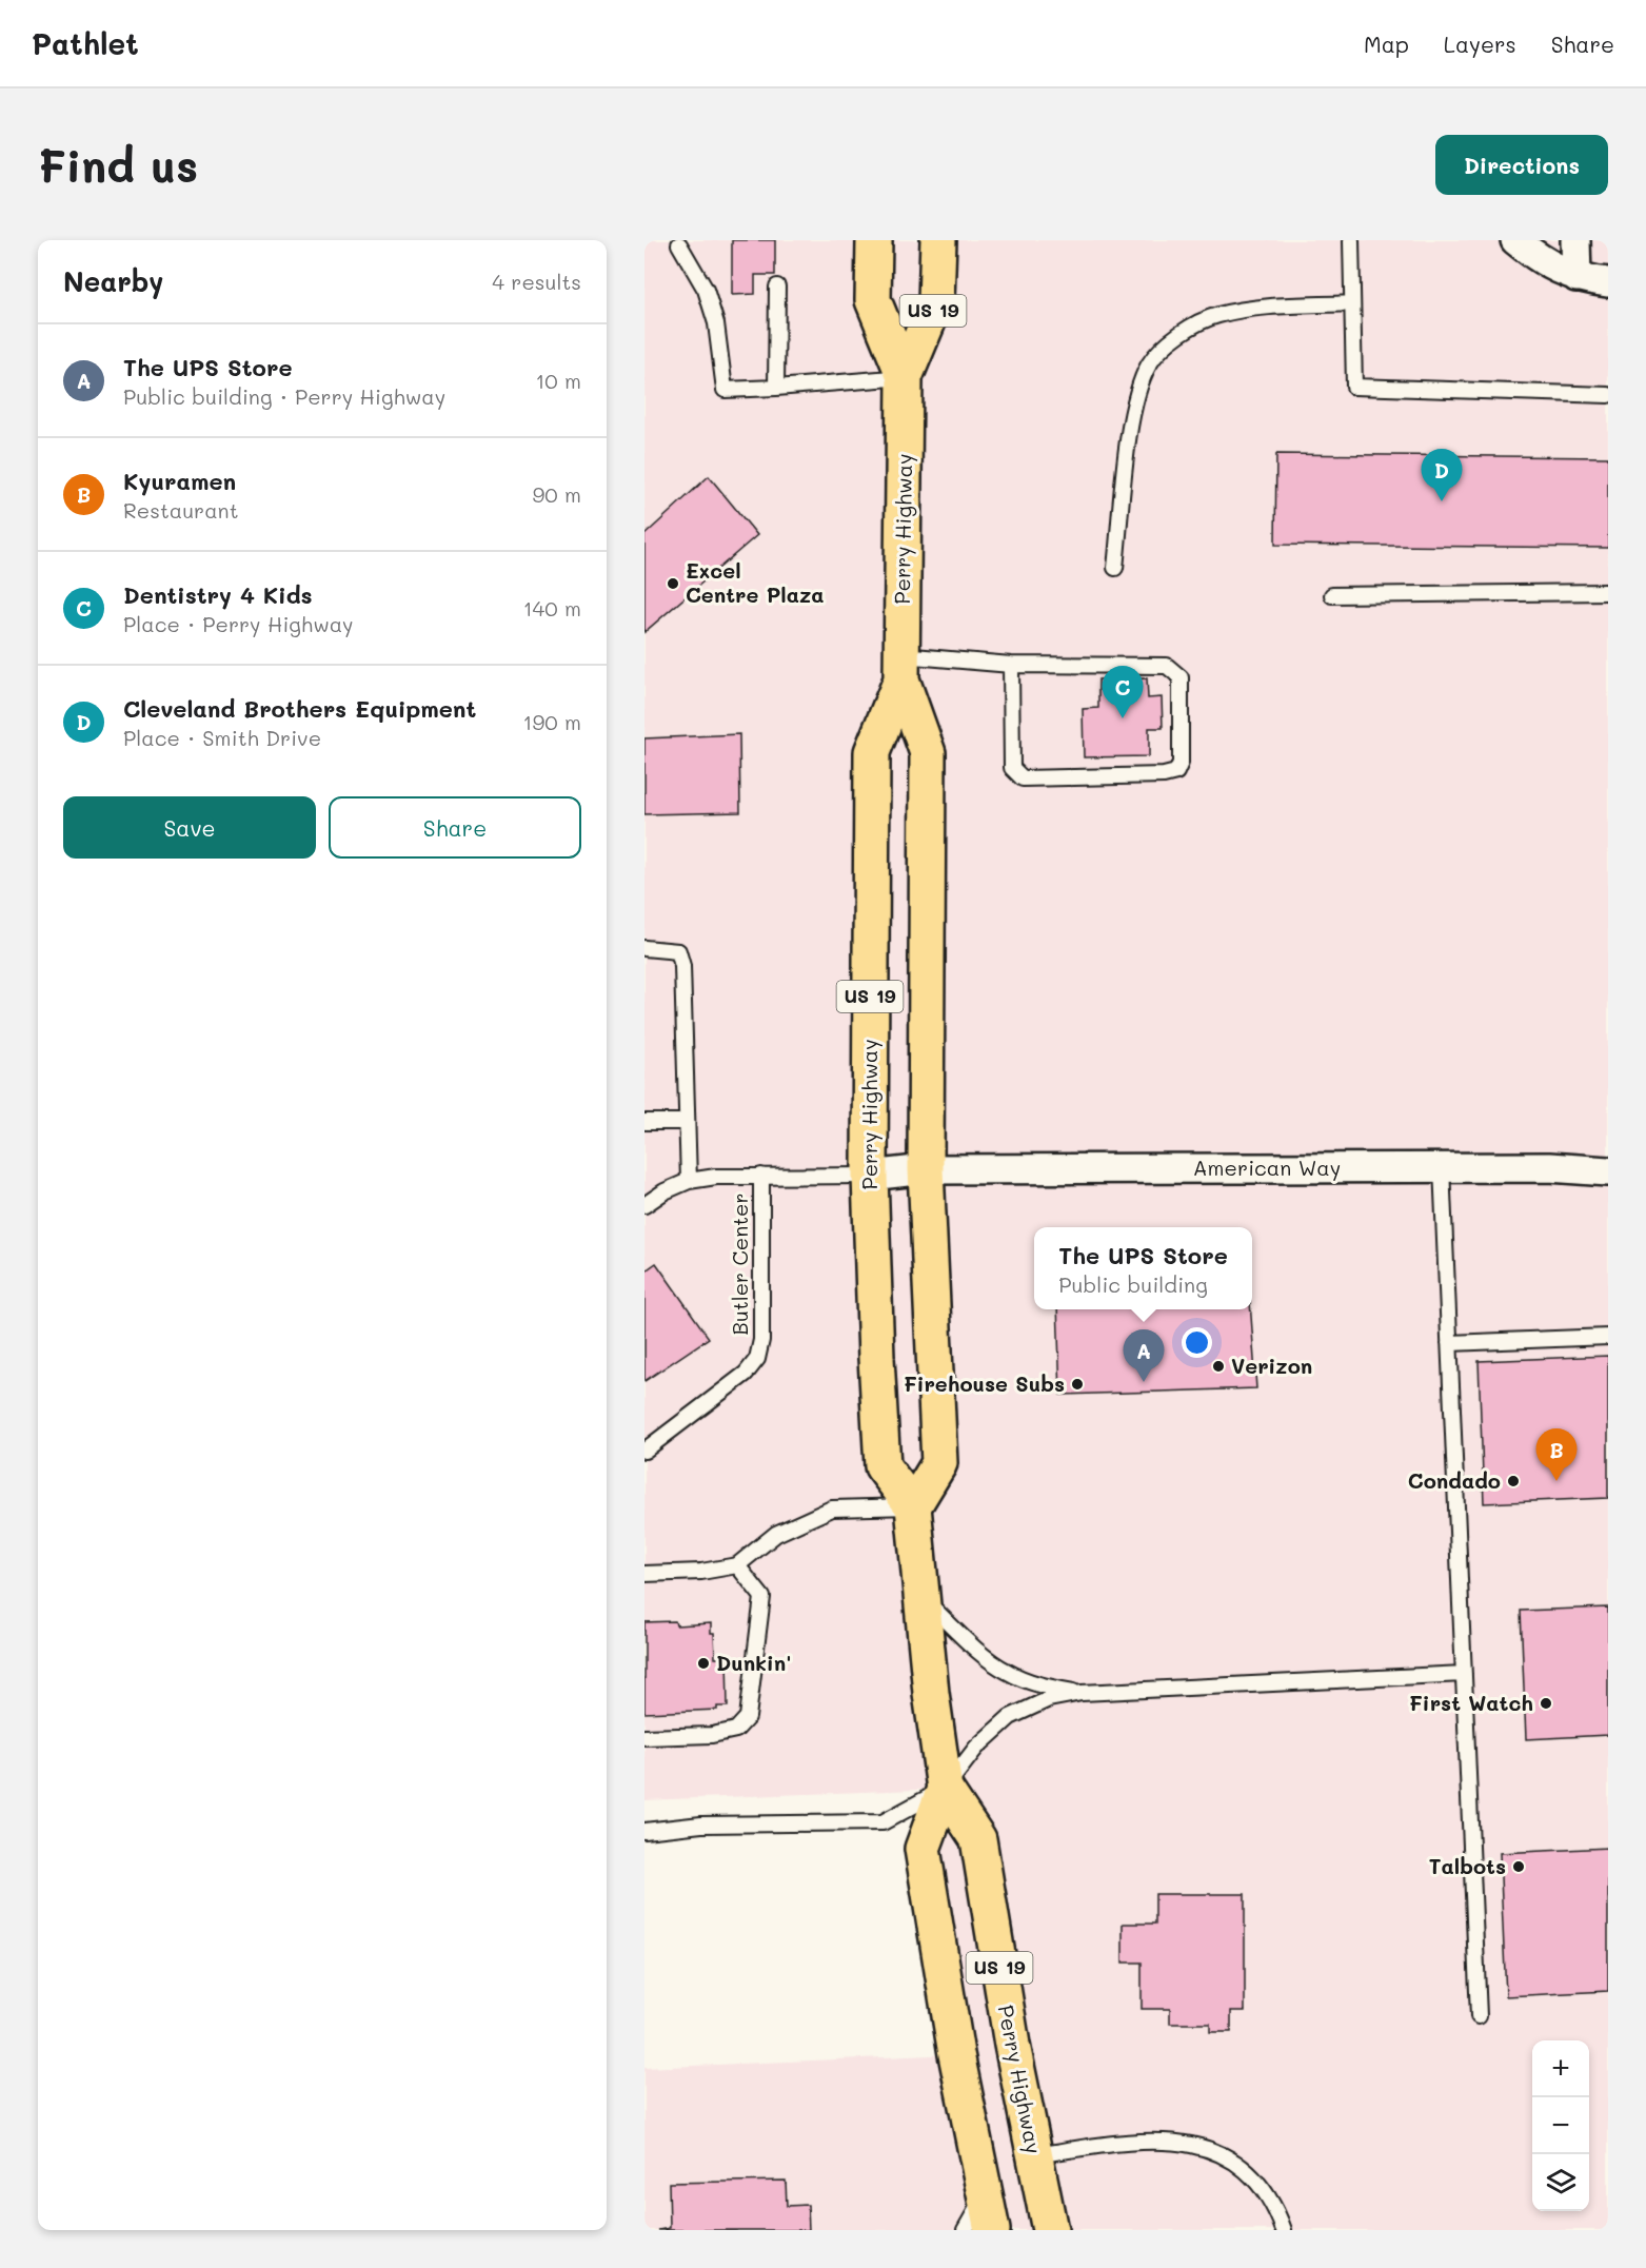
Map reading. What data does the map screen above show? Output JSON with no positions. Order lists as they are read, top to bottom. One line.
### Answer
{"streets":{"main road":["US 19","Perry Highway"],"street":["American Way"],"lane":["Butler Center"]},"crossings":[["Perry Highway","American Way"],["Perry Highway","Butler Center"],["American Way","Butler Center"]],"places":["Excel Centre Plaza","Verizon","Firehouse Subs","Condado","Dunkin'","First Watch","Talbots"],"page":{"header":"Pathlet","nav":["Map","Layers","Share"],"buttons":["Directions",["Save","Share"]],"title":"Find us","heading":["Nearby","4 results"],"list":[{"mark":"A","name":"The UPS Store","note":"Public building · Perry Highway","value":"10 m"},{"mark":"B","name":"Kyuramen","note":"Restaurant","value":"90 m"},{"mark":"C","name":"Dentistry 4 Kids","note":"Place · Perry Highway","value":"140 m"},{"mark":"D","name":"Cleveland Brothers Equipment","note":"Place · Smith Drive","value":"190 m"}],"pins":["D","C","A","B"],"popup":["The UPS Store","Public building"],"map_buttons":["+","−"]}}
